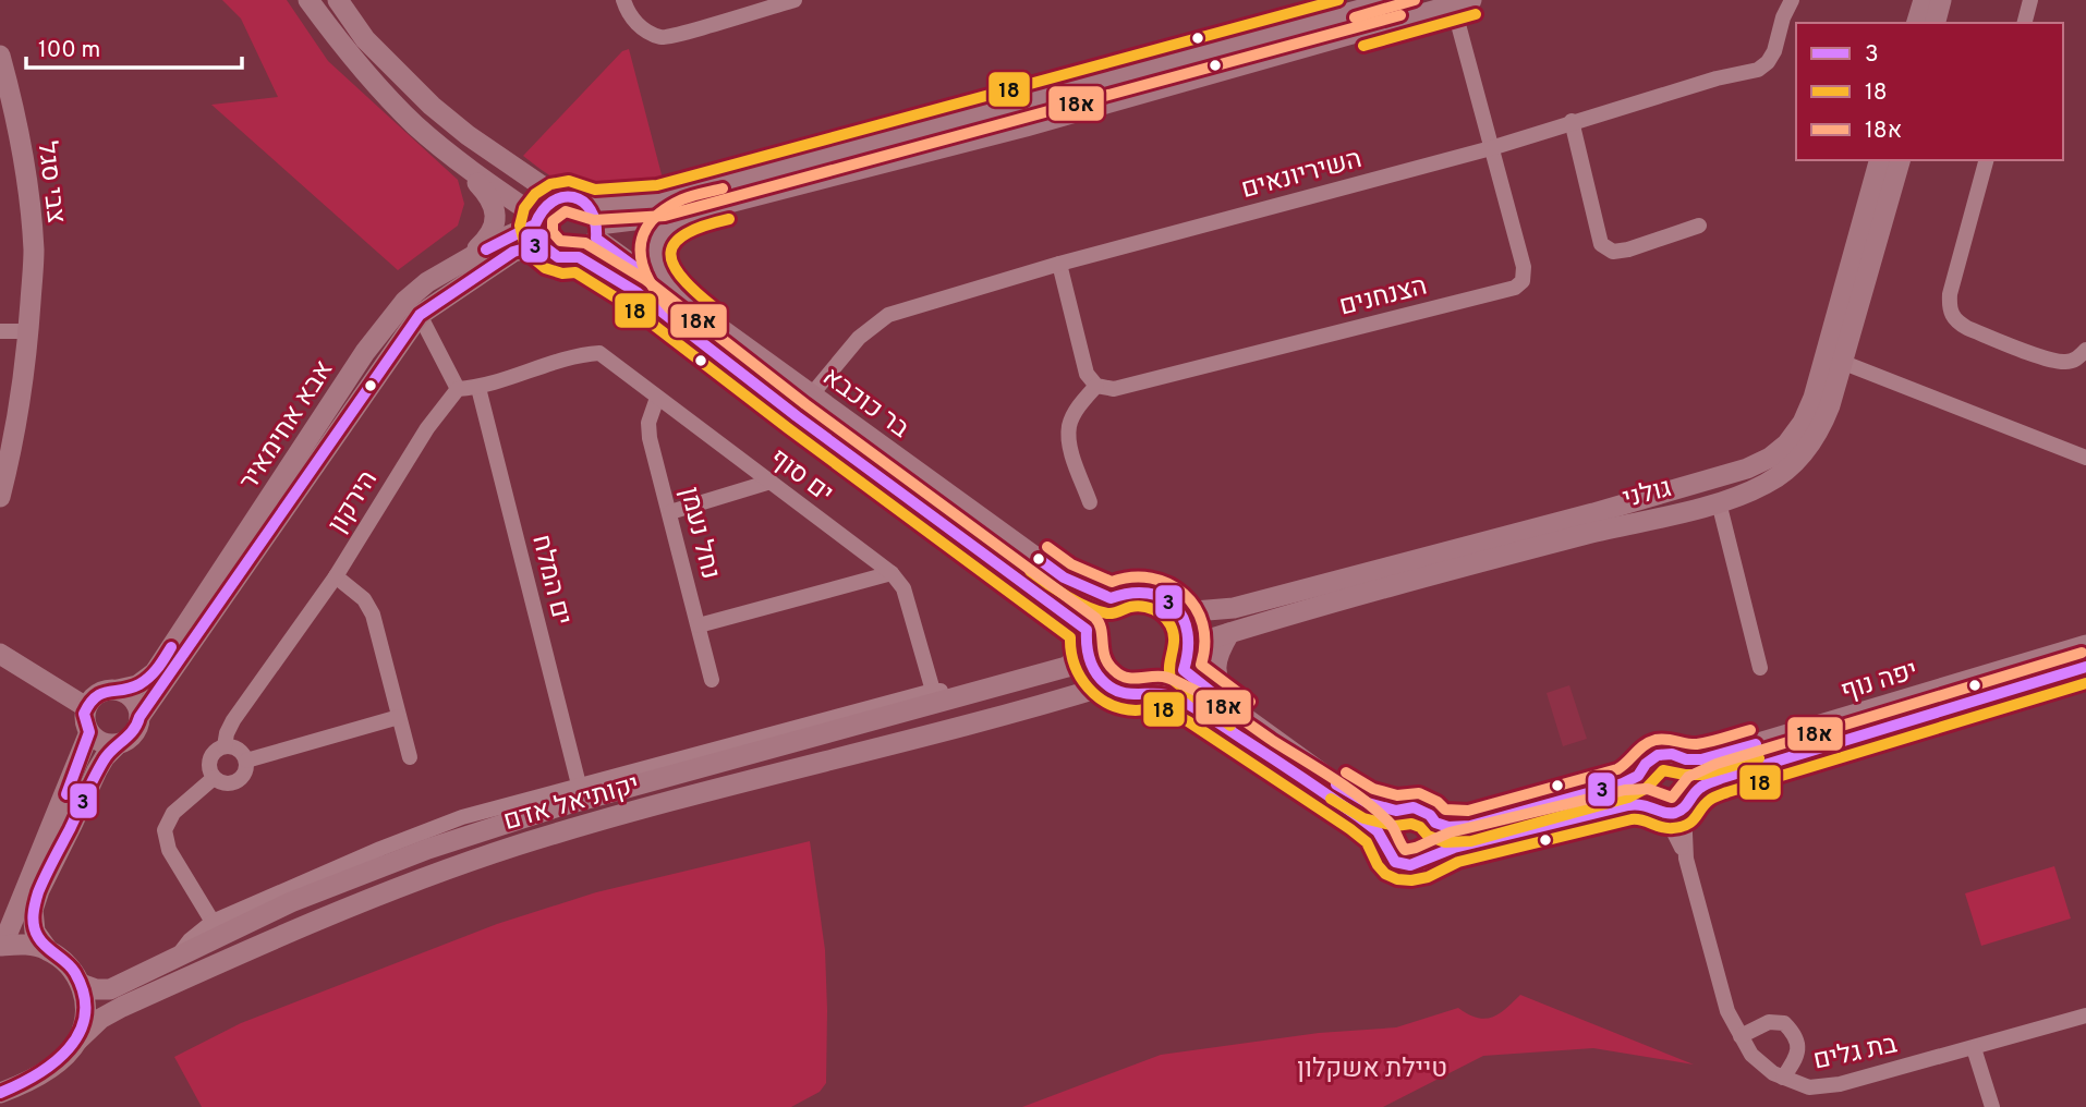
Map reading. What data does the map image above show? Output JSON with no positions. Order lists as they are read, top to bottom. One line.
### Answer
{"streets":{"main road":["צבי סגל","בר כוכבא","אבא אחימאיר","גולני","יפה נוף","יקותיאל אדם"],"street":["השיריונאים","הצנחנים","ים סוף","הירקון","נחל נעמן","ים המלח","בת גלים"]},"crossings":[["השיריונאים","הצנחנים"],["השיריונאים","בר כוכבא"],["בר כוכבא","אבא אחימאיר"],["בר כוכבא","גולני"],["בר כוכבא","יקותיאל אדם"],["ים סוף","נחל נעמן"],["ים סוף","ים המלח"],["גולני","יקותיאל אדם"],["יפה נוף","בת גלים"]],"parks":["טיילת אשקלון"],"lines":["transit line 18","transit line 18א","transit line 3"],"legend":["3","18","18א"],"scale_bar":"100 m"}
